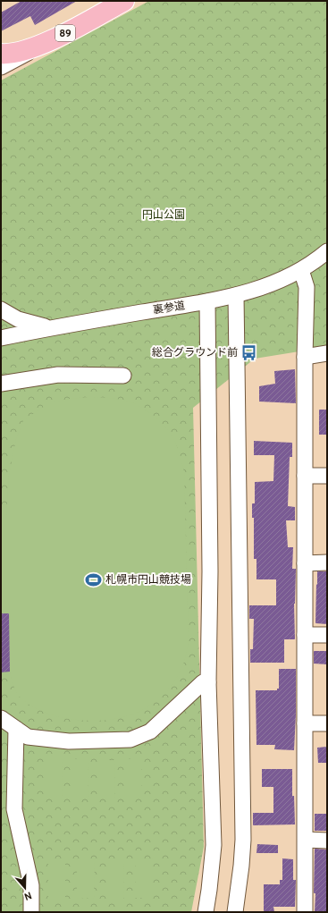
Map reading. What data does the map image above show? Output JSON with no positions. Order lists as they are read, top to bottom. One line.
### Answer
{"streets":{"main road":["89"],"street":["裏参道"]},"parks":["円山公園"],"places":{"bus stop":["総合グラウンド前"],"sports":["札幌市円山競技場"]},"north":"bottom"}
